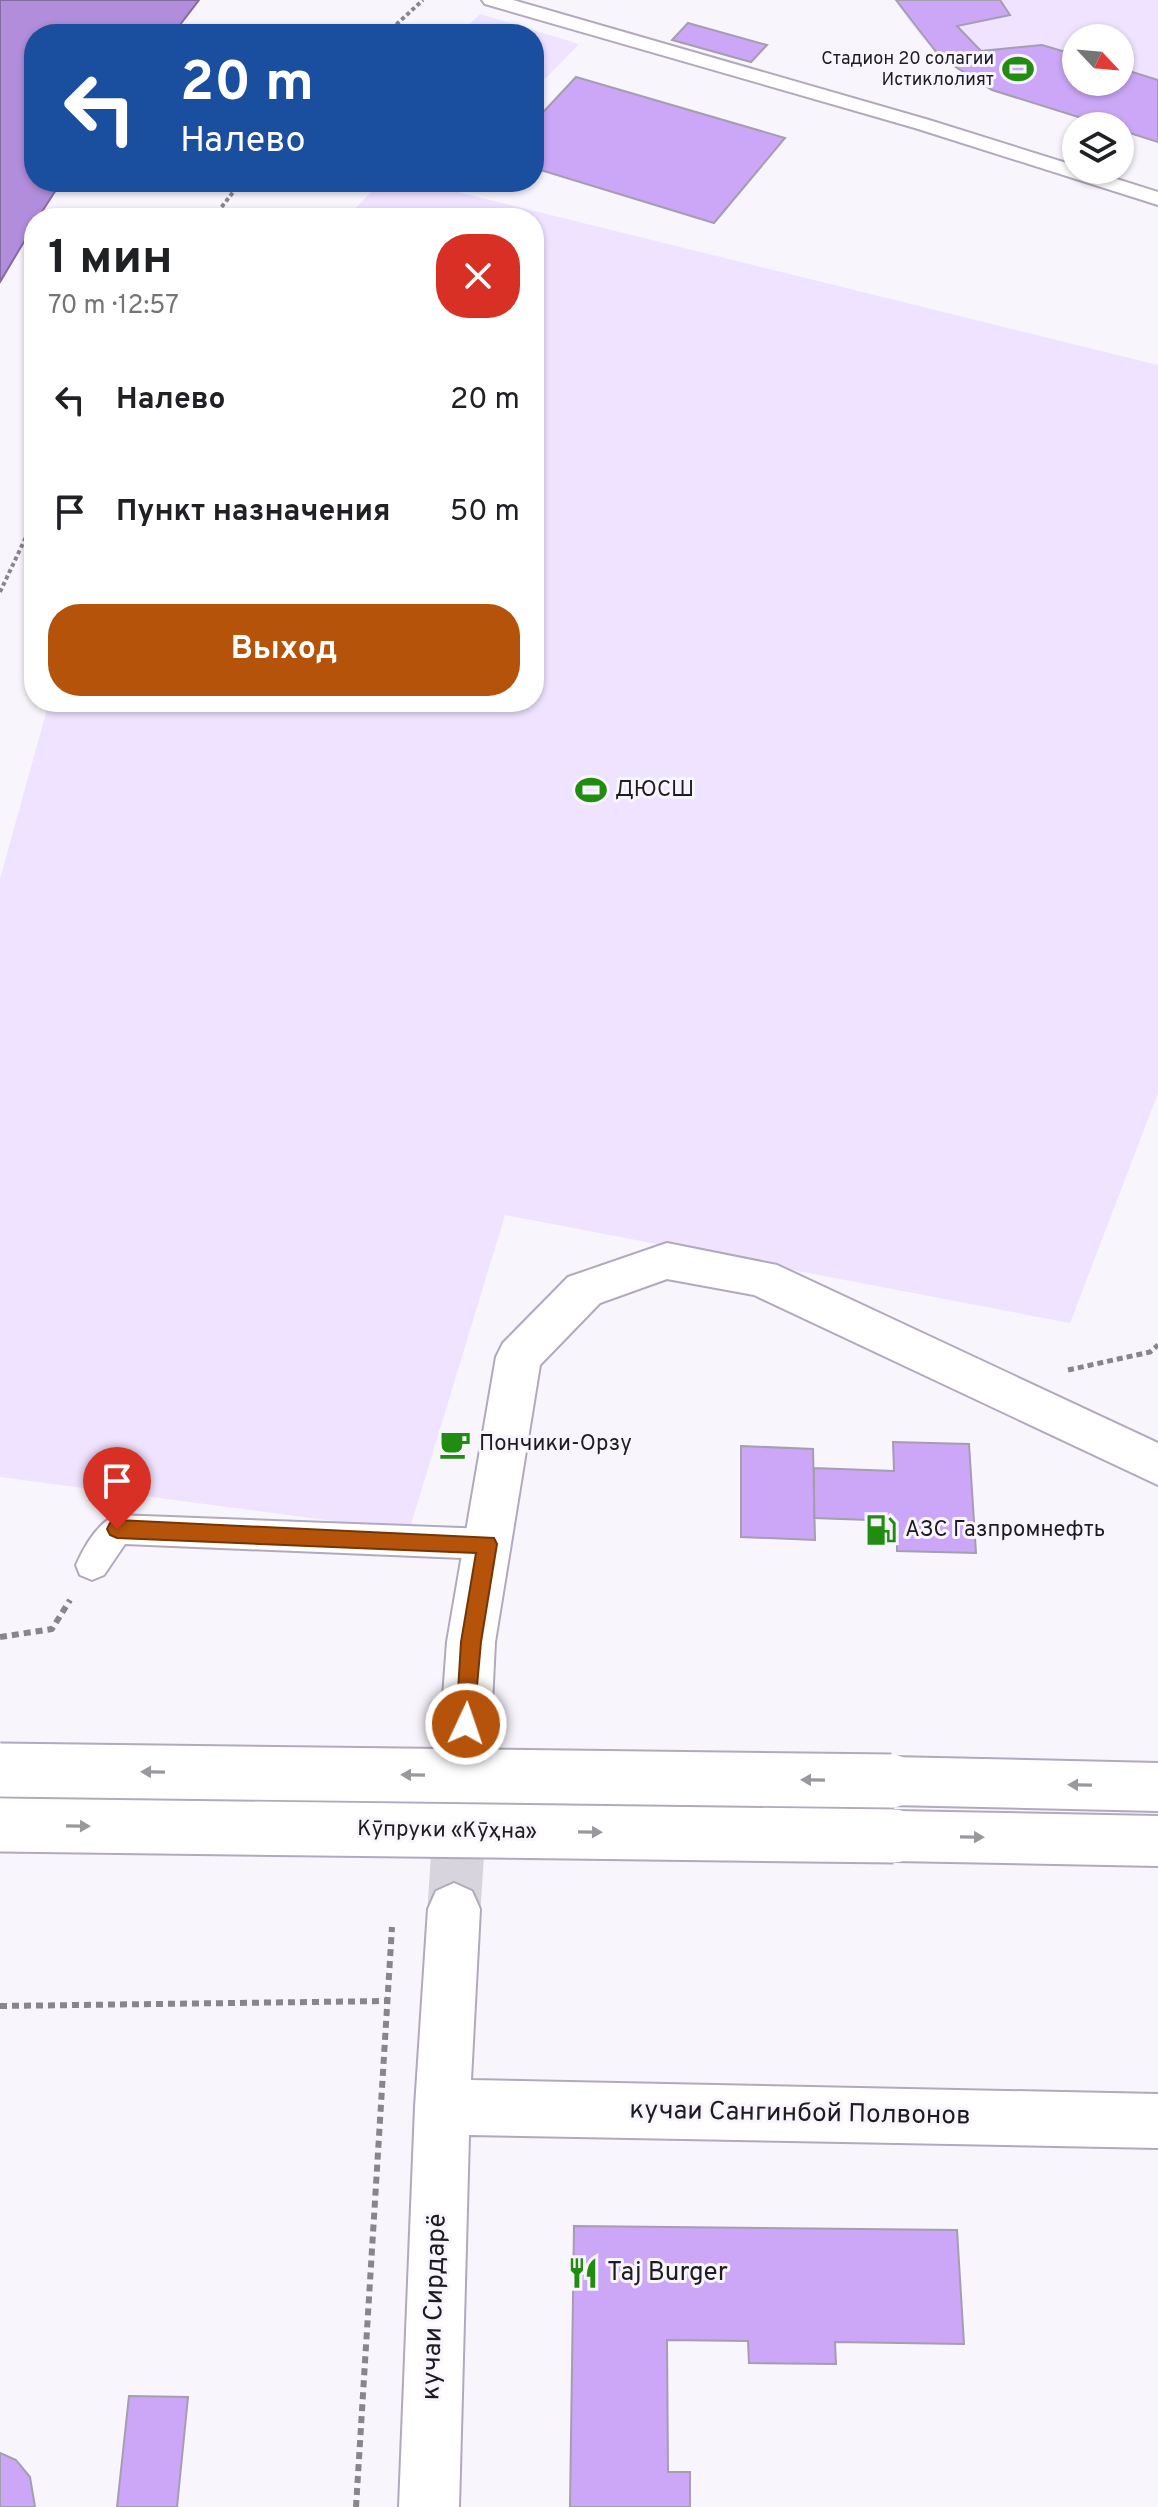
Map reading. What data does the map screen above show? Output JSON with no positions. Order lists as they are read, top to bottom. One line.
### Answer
{"streets":{"main road":["Кӯпруки «Кӯҳна»","кучаи Сангинбой Полвонов","кучаи Сирдарё"]},"crossings":[["кучаи Сангинбой Полвонов","кучаи Сирдарё"]],"places":{"sports":["Стадион 20 солагии Истиклолият","ДЮСШ"],"cafe":["Пончики-Орзу"],"fuel station":["АЗС Газпромнефть"],"restaurant":["Taj Burger"]},"north":"bottom right","page":{"turn":["20 m","Налево"],"heading":["1 мин","70 m · 12:57"],"list":[{"name":"Налево","value":"20 m"},{"name":"Пункт назначения","value":"50 m"}],"buttons":"Выход"}}
